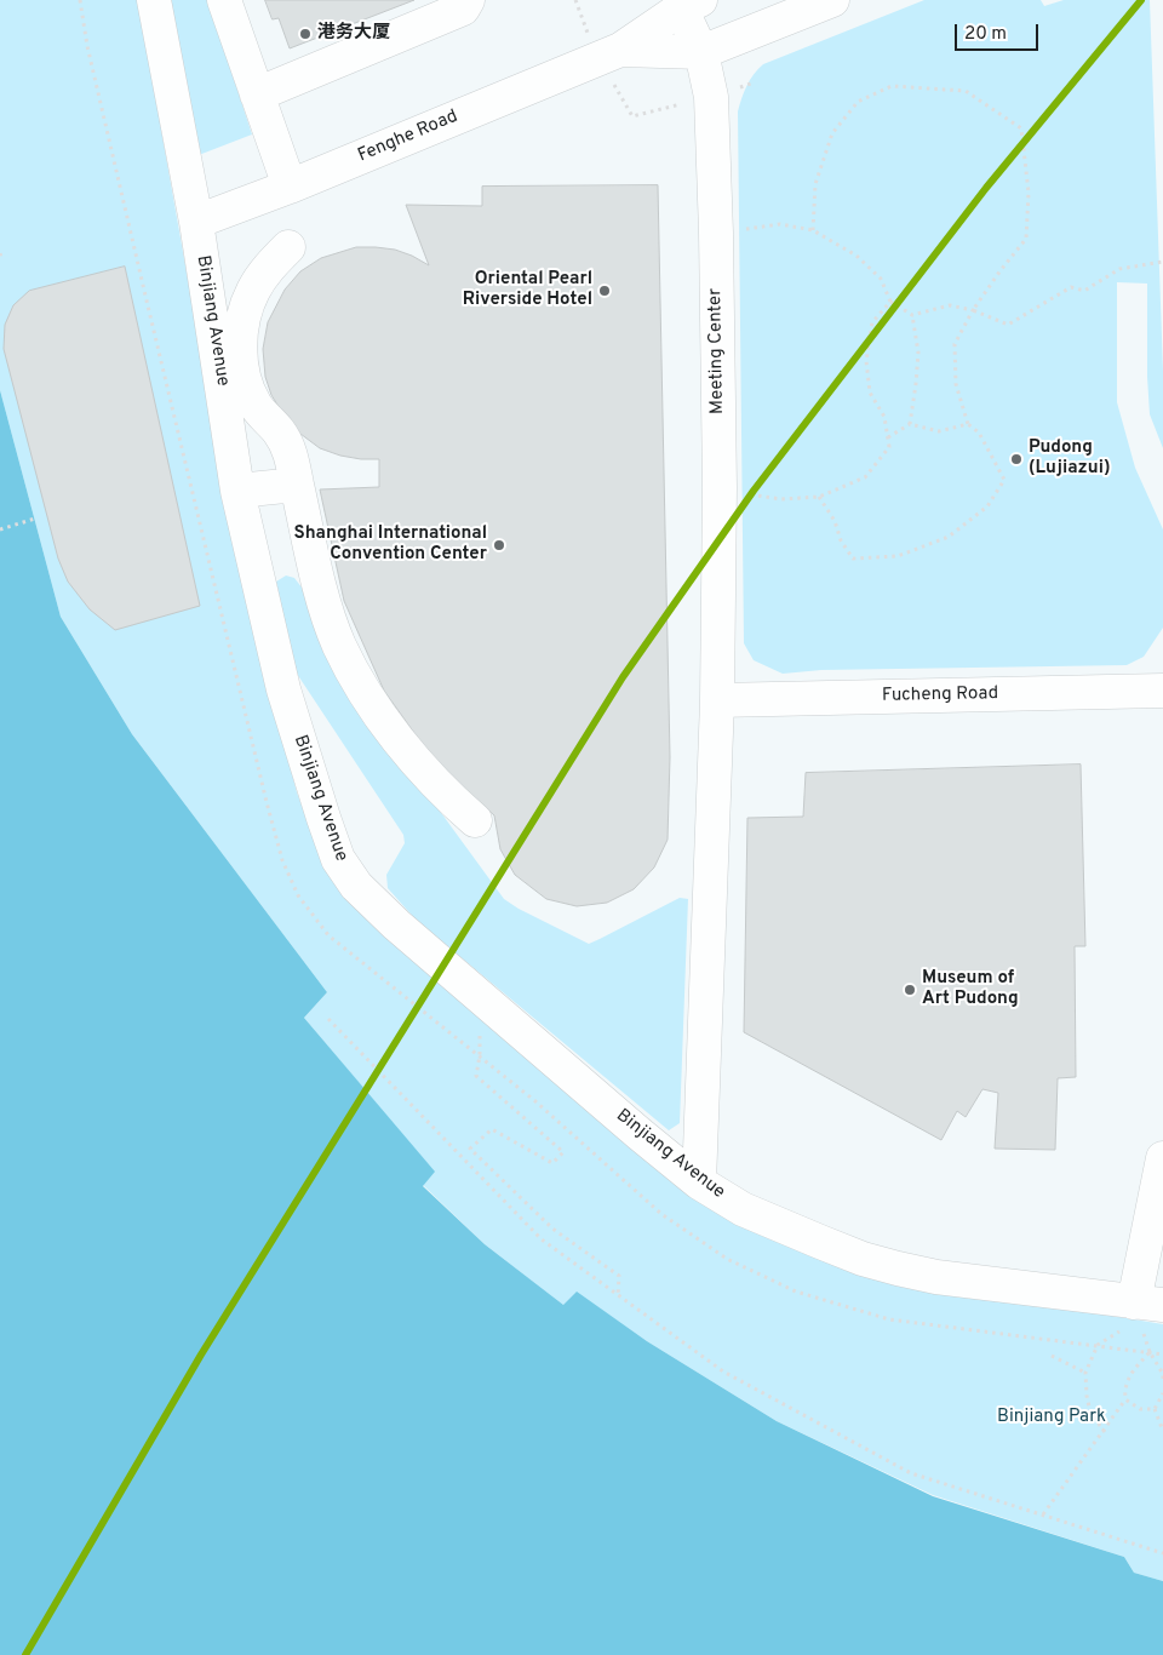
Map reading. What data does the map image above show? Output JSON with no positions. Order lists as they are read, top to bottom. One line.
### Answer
{"streets":{"street":["Fenghe Road","Binjiang Avenue","Meeting Center","Fucheng Road"]},"crossings":[["Fenghe Road","Binjiang Avenue"],["Fenghe Road","Meeting Center"],["Binjiang Avenue","Meeting Center"],["Meeting Center","Fucheng Road"]],"parks":["Binjiang Park"],"places":["港务大厦","Oriental Pearl Riverside Hotel","Pudong (Lujiazui)","Shanghai International Convention Center","Museum of Art Pudong"],"scale_bar":"20 m"}
